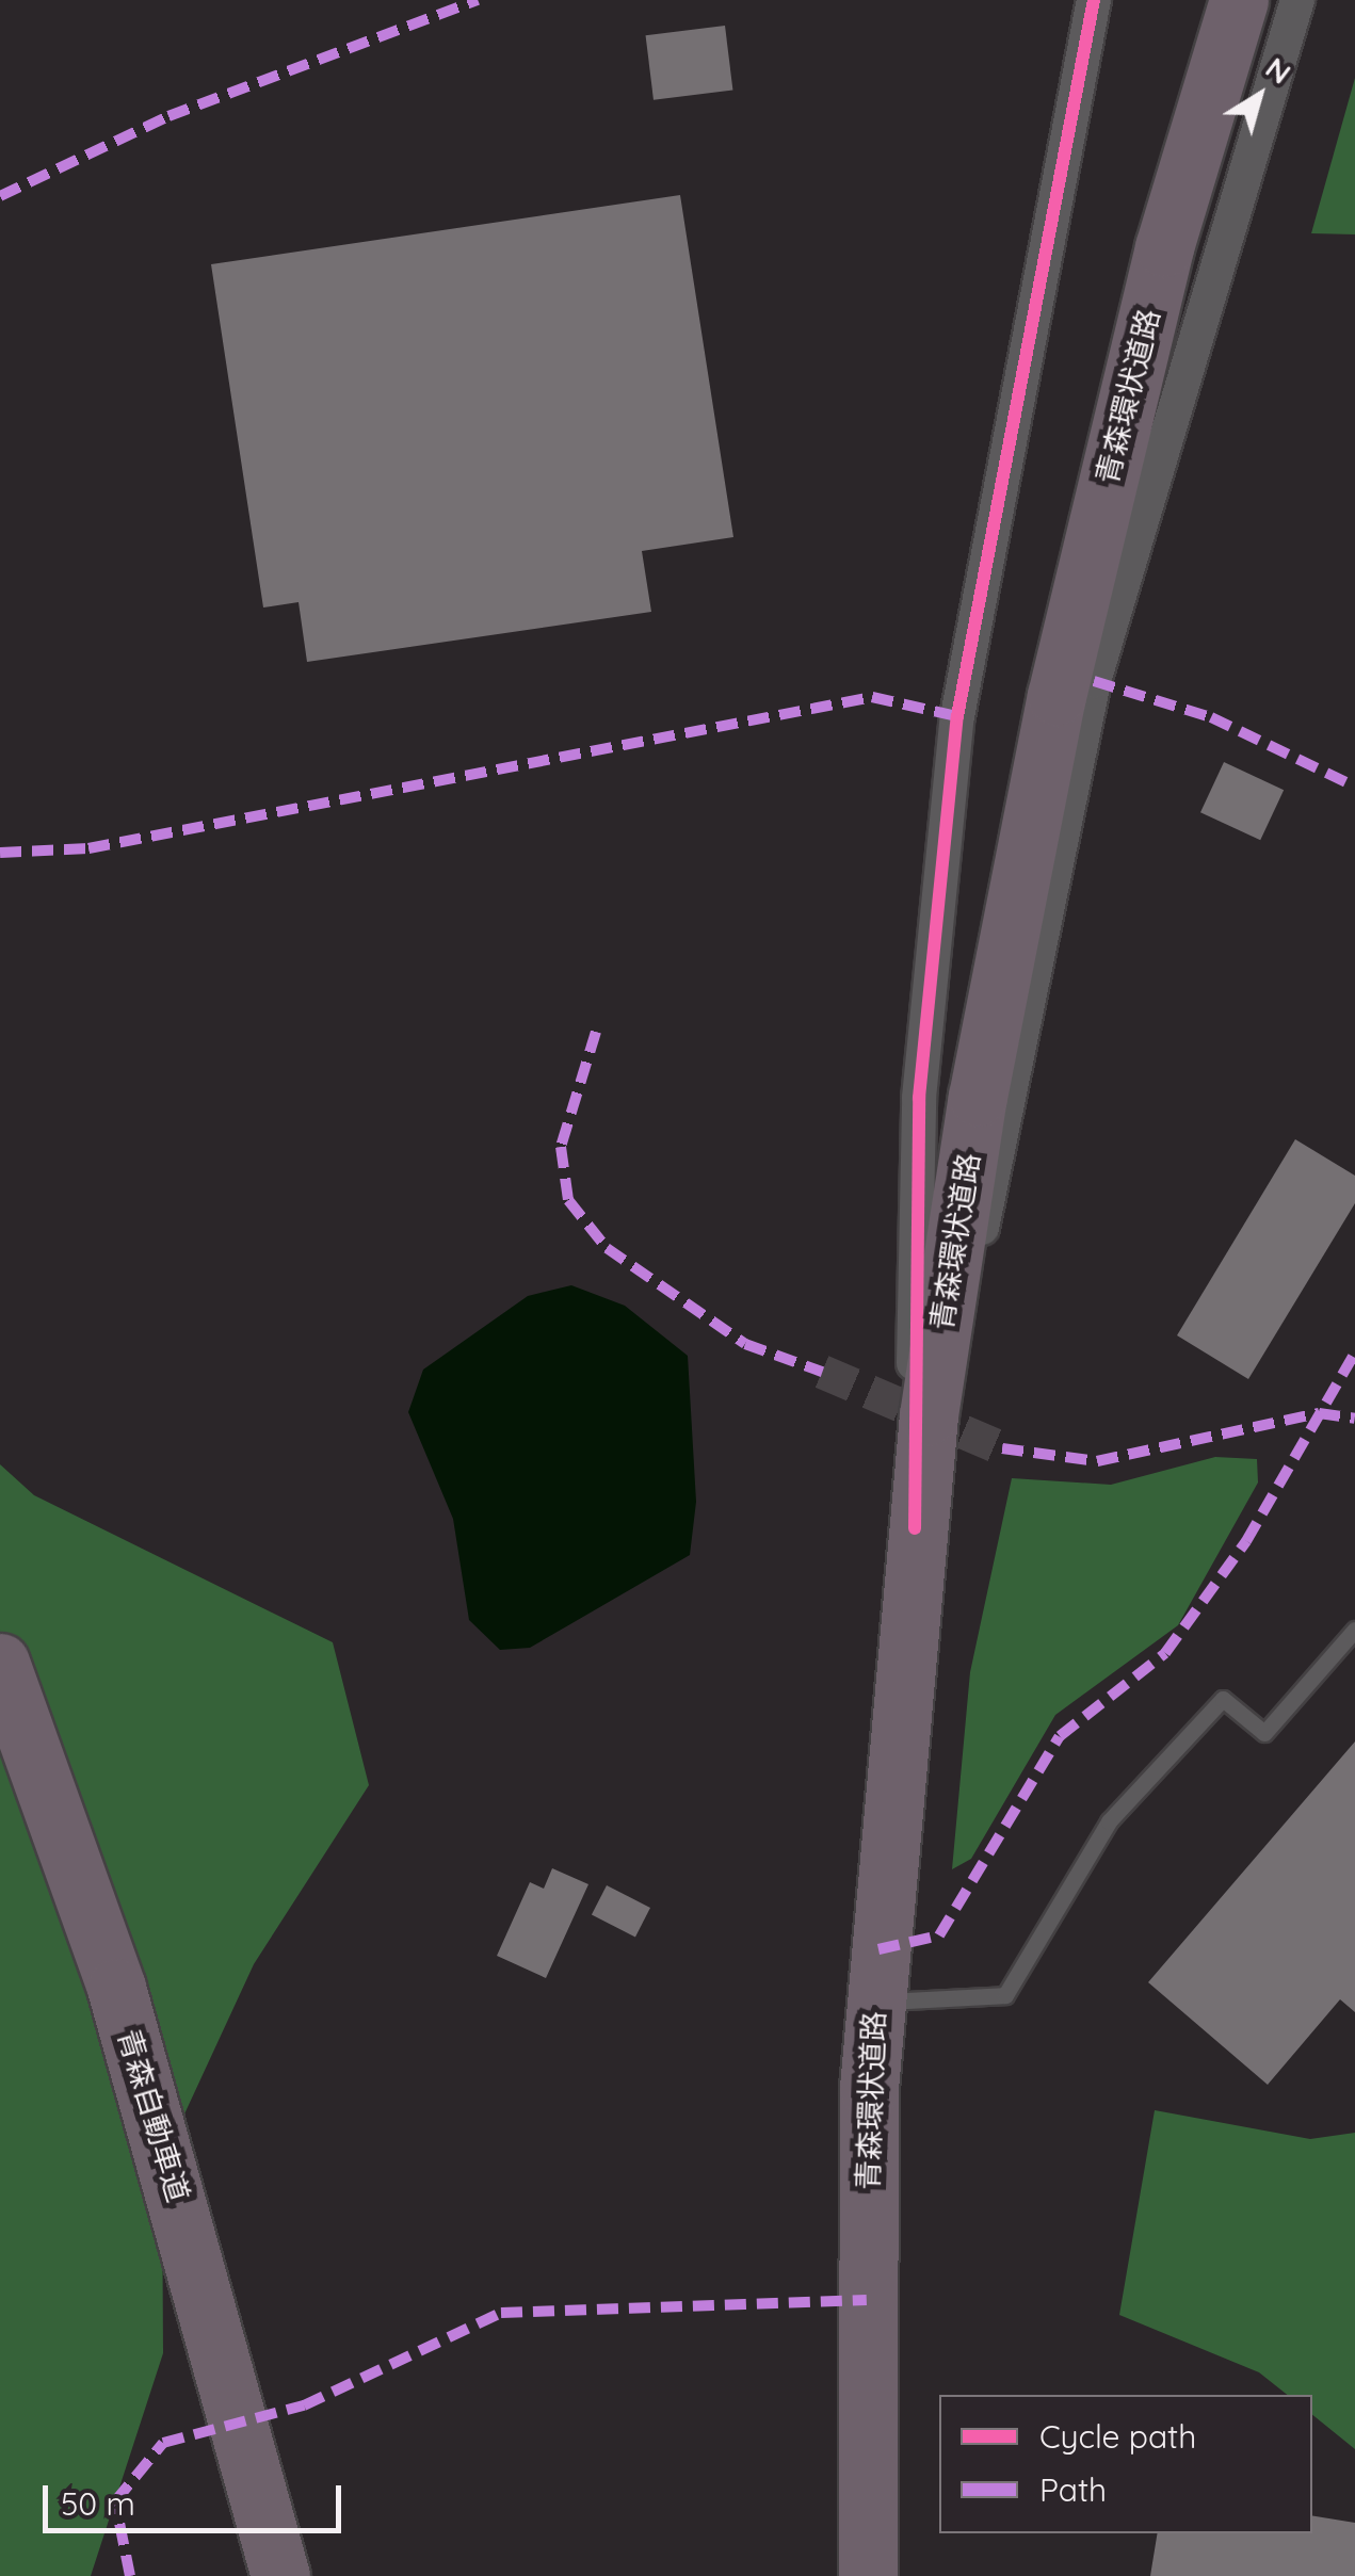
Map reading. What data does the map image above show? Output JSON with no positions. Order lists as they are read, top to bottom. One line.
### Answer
{"streets":{"highway":["青森環状道路","青森自動車道"]},"legend":["Cycle path","Path"],"scale_bar":"50 m","north":"top right"}
